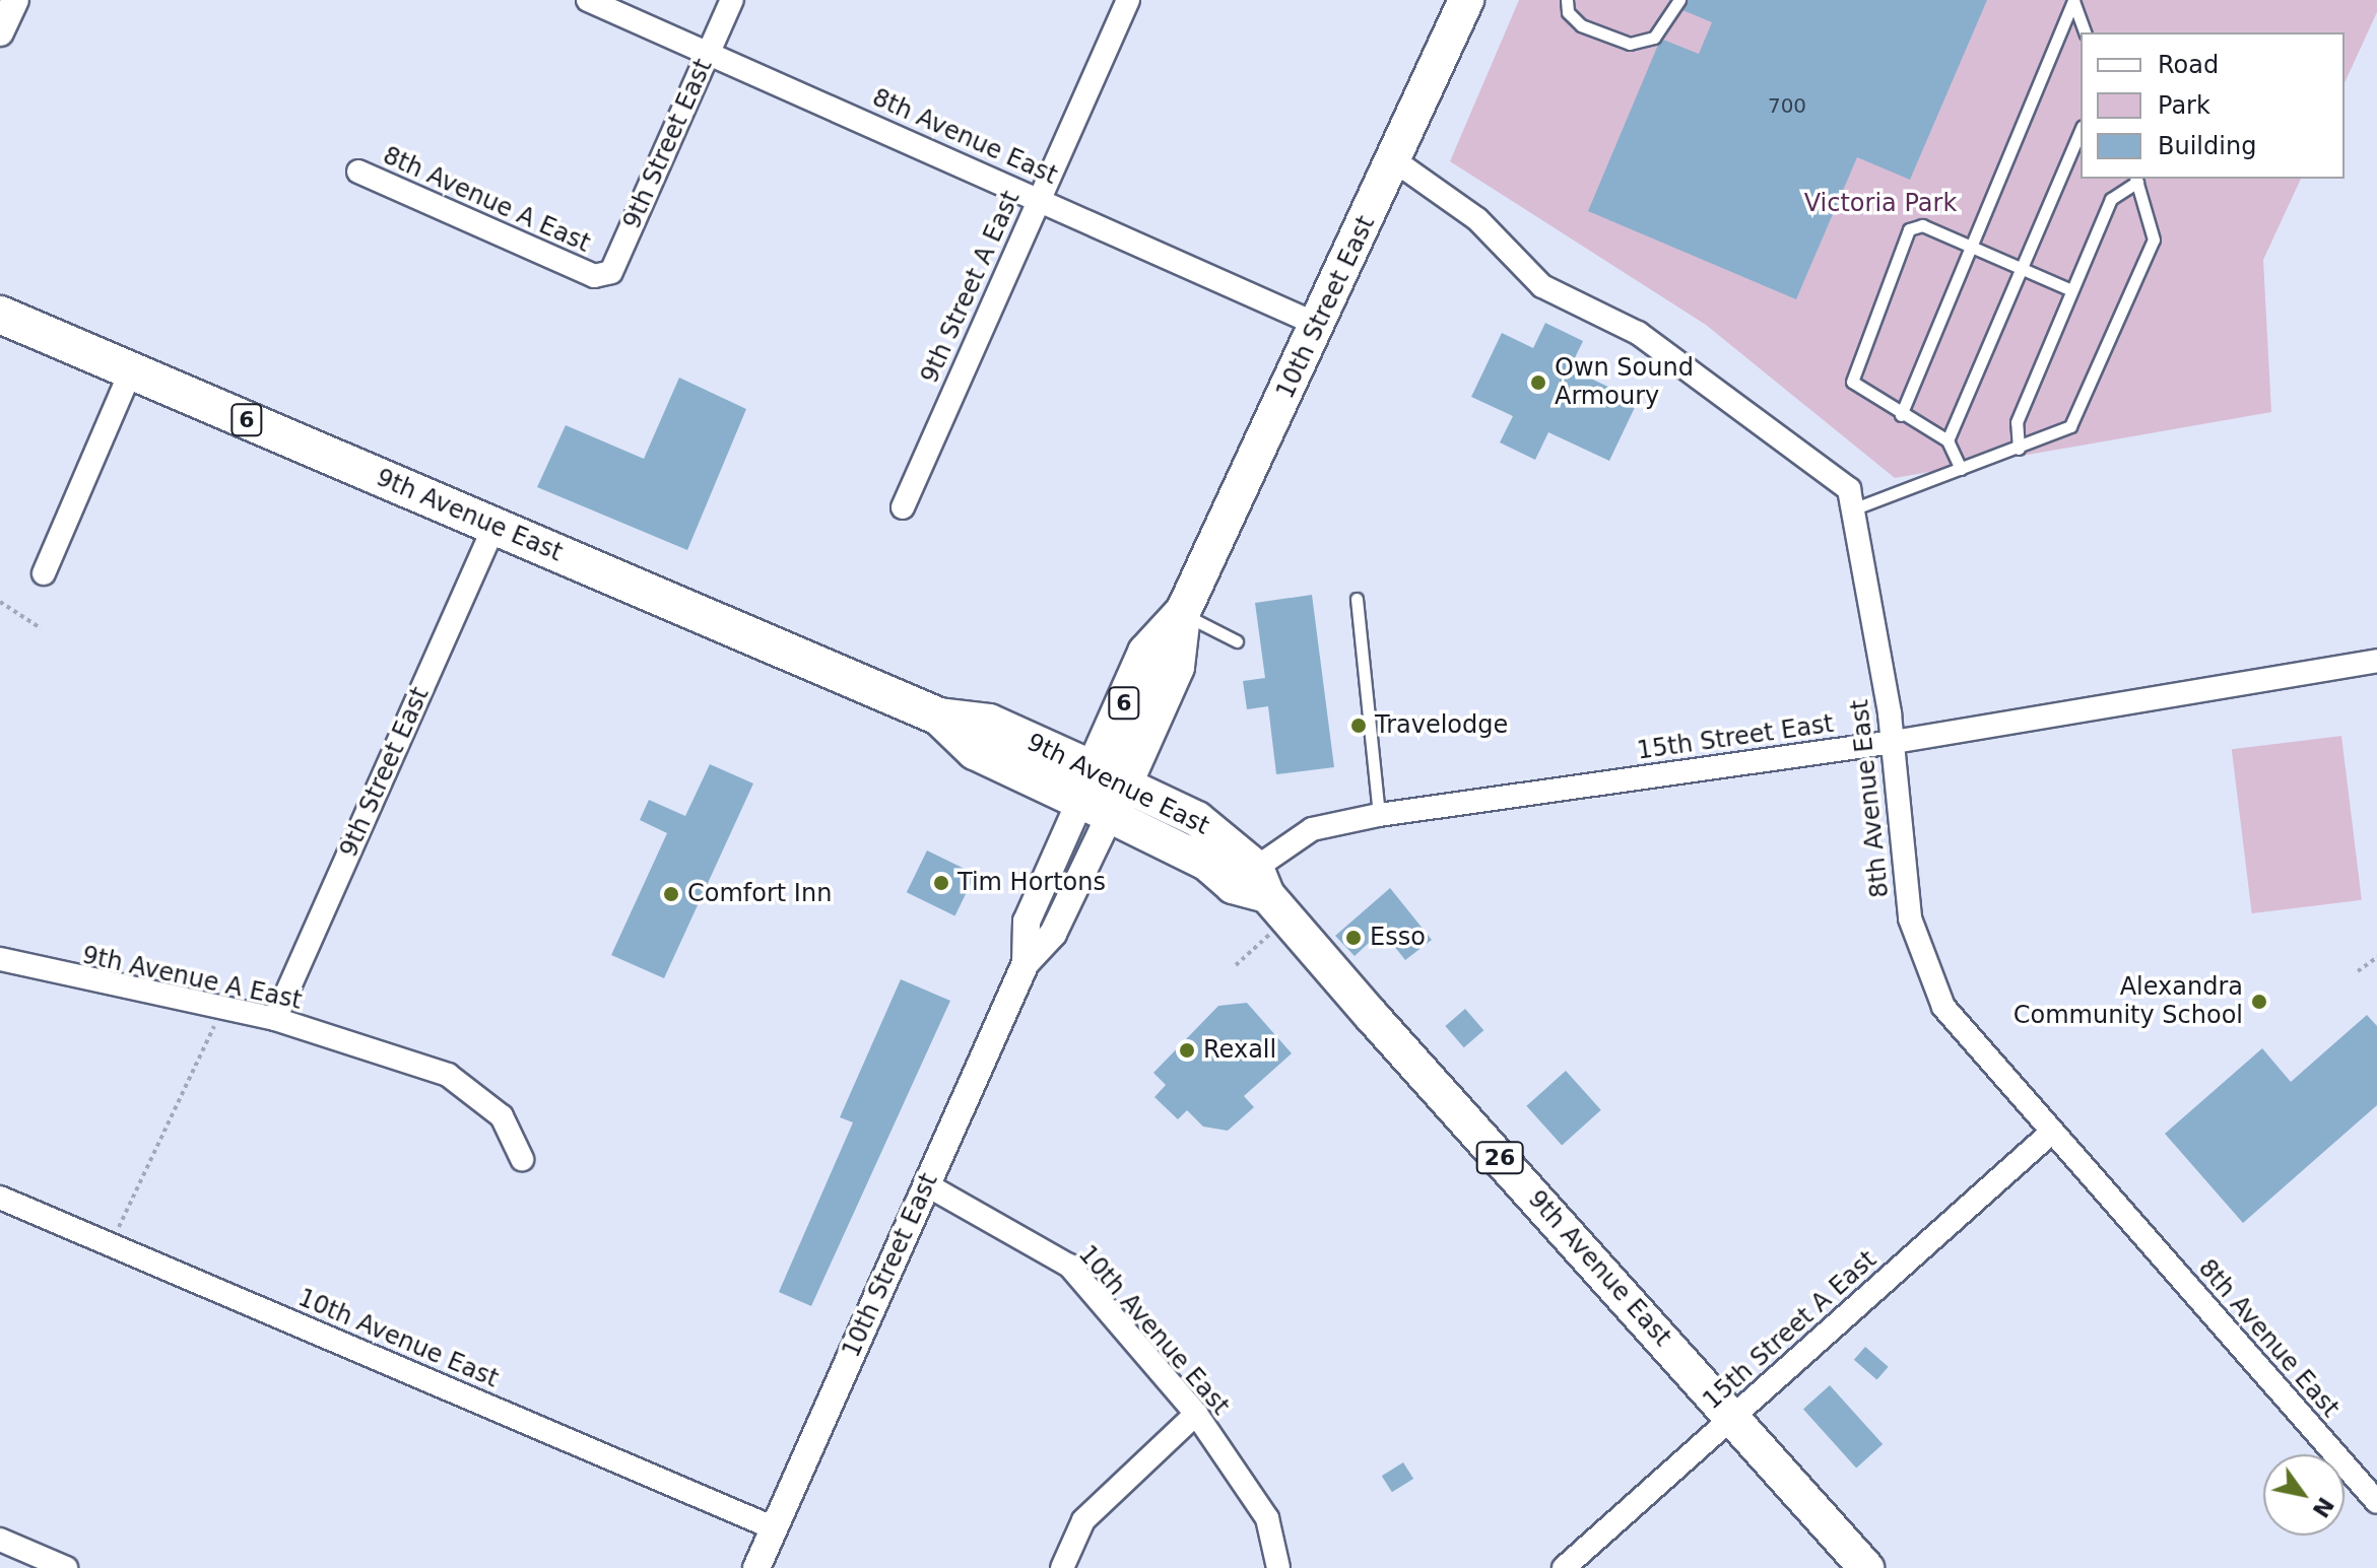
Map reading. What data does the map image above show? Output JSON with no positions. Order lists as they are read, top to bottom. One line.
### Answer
{"streets":{"highway":["10th Street East","6","9th Avenue East"],"main road":["26"],"street":["8th Avenue East","9th Street East","8th Avenue A East","9th Street A East","15th Street East","9th Avenue A East","10th Avenue East","15th Street A East"]},"crossings":[["8th Avenue East","9th Street East"],["8th Avenue East","9th Street A East"],["8th Avenue East","10th Street East"],["8th Avenue East","15th Street East"],["8th Avenue East","15th Street A East"],["9th Street East","8th Avenue A East"],["9th Street East","9th Avenue East"],["9th Street East","9th Avenue A East"],["10th Street East","9th Avenue East"],["10th Street East","10th Avenue East"],["9th Avenue East","15th Street East"],["9th Avenue East","15th Street A East"]],"parks":["Victoria Park"],"places":["Own Sound Armoury","Travelodge","Tim Hortons","Comfort Inn","Esso","Alexandra Community School","Rexall"],"house_numbers":["700"],"legend":["Road","Park","Building"],"north":"bottom right"}
